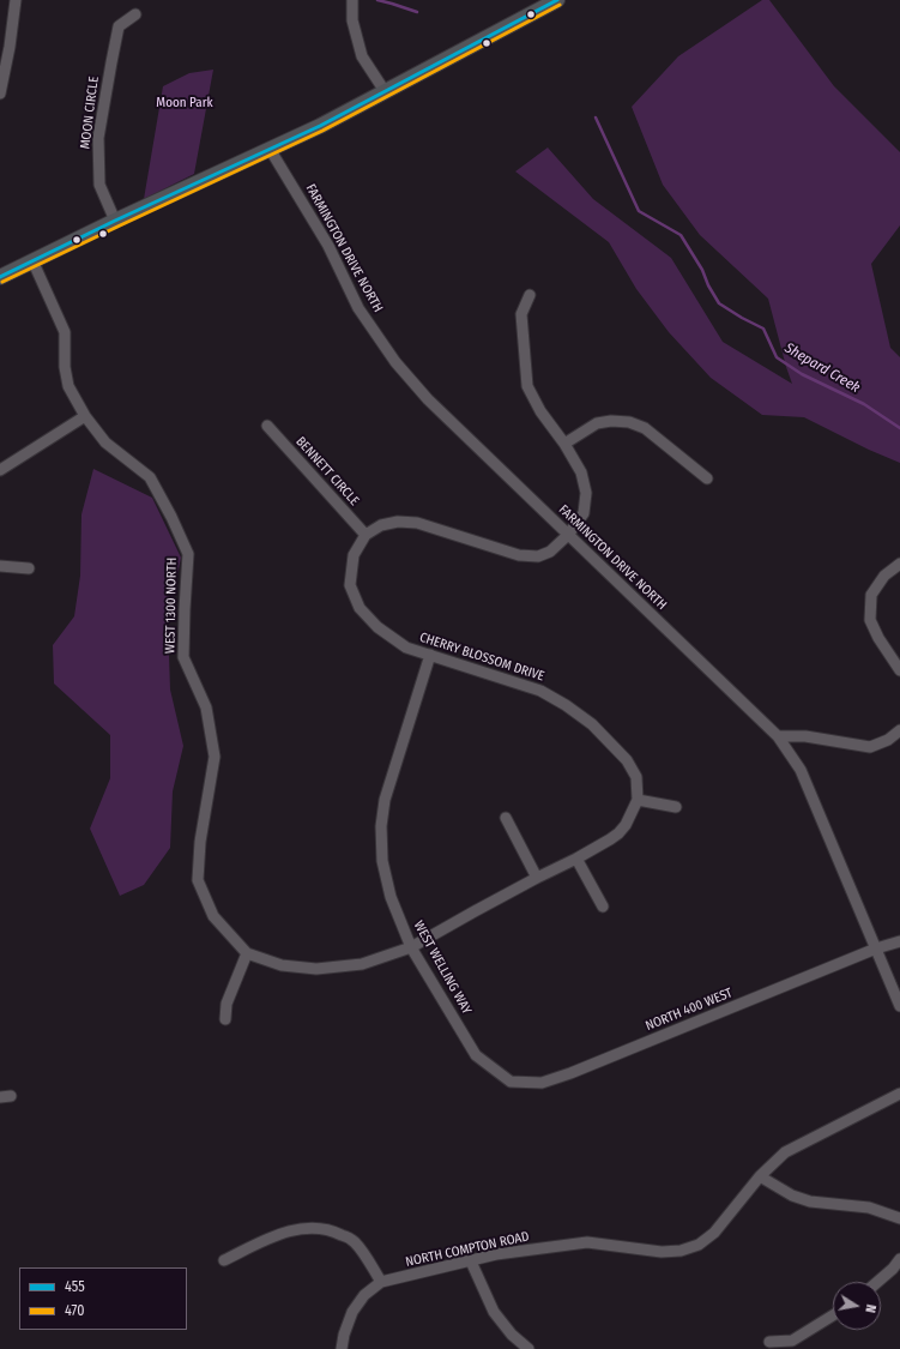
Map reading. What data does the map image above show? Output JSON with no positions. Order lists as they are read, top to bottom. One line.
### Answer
{"streets":{"street":["MOON CIRCLE","FARMINGTON DRIVE NORTH","BENNETT CIRCLE","WEST 1300 NORTH","CHERRY BLOSSOM DRIVE","WEST WELLING WAY","NORTH 400 WEST","NORTH COMPTON ROAD"]},"crossings":[["FARMINGTON DRIVE NORTH","NORTH 400 WEST"],["BENNETT CIRCLE","CHERRY BLOSSOM DRIVE"],["CHERRY BLOSSOM DRIVE","WEST WELLING WAY"],["WEST WELLING WAY","NORTH 400 WEST"]],"water":["Shepard Creek"],"parks":["Moon Park"],"lines":["transit line 455","transit line 470"],"legend":["455","470"],"north":"right"}
